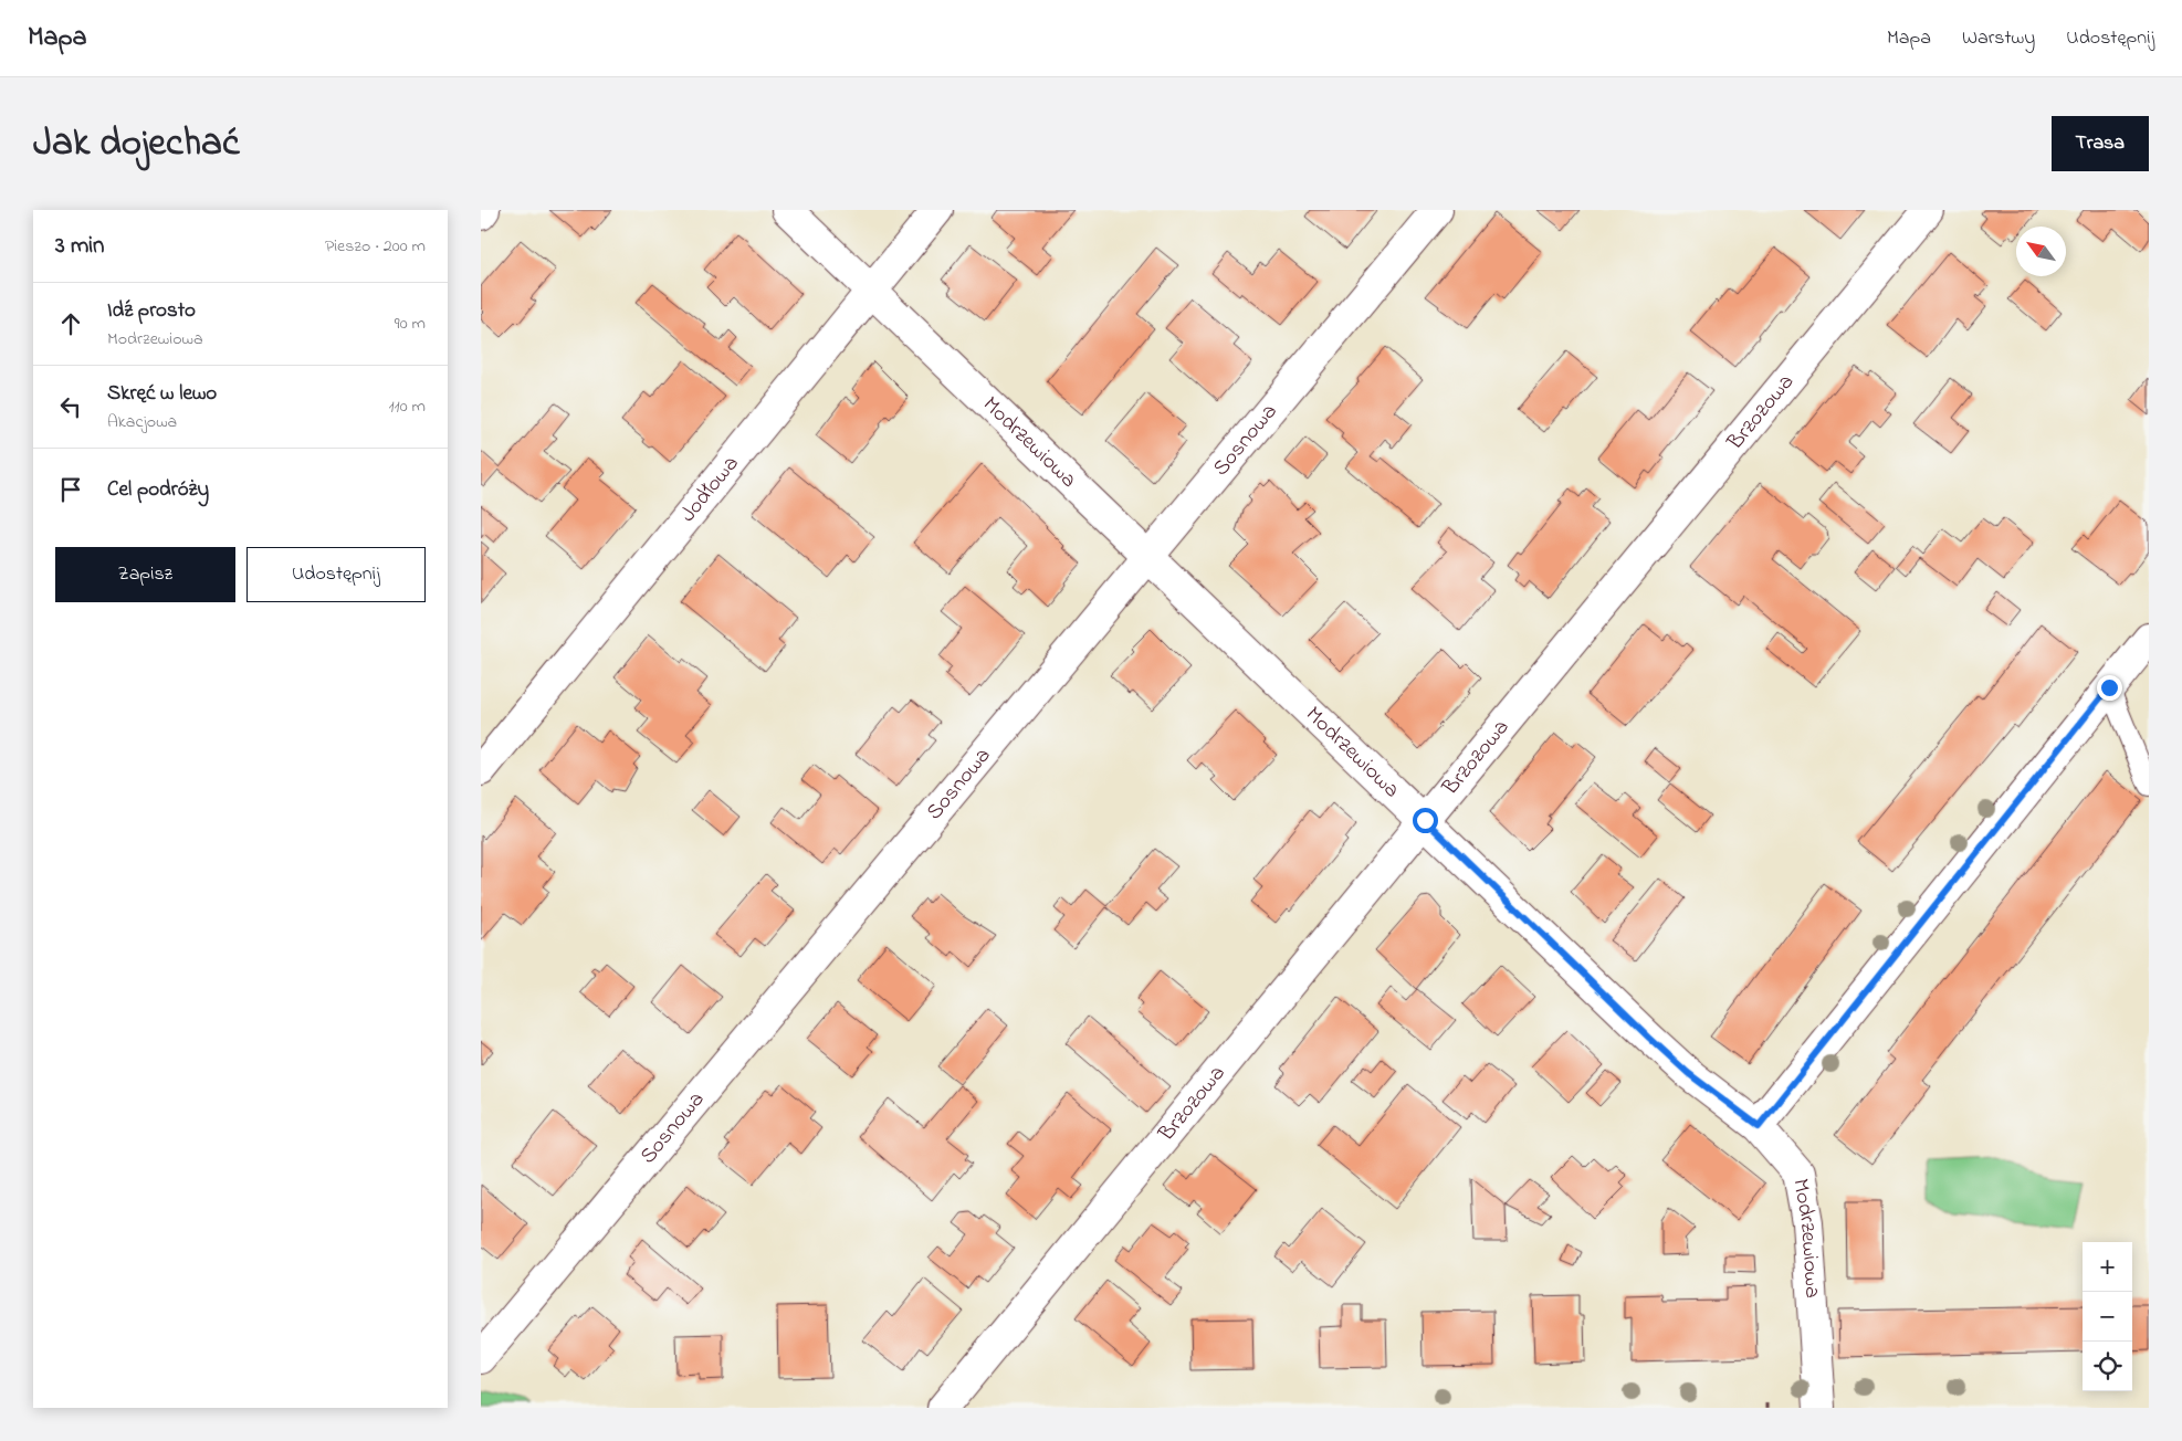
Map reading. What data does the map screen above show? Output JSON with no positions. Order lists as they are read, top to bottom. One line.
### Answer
{"streets":{"street":["Brzozowa","Sosnowa","Modrzewiowa","Jodłowa"]},"crossings":[["Brzozowa","Modrzewiowa"],["Sosnowa","Modrzewiowa"],["Modrzewiowa","Jodłowa"]],"north":"top left","page":{"header":"Mapa","nav":["Mapa","Warstwy","Udostępnij"],"title":"Jak dojechać","buttons":["Trasa",["Zapisz","Udostępnij"]],"heading":["3 min","Pieszo · 200 m"],"list":[["Idź prosto","Modrzewiowa","90 m"],["Skręć w lewo","Akacjowa","110 m"],"Cel podróży"],"map_buttons":["+","−"]}}
